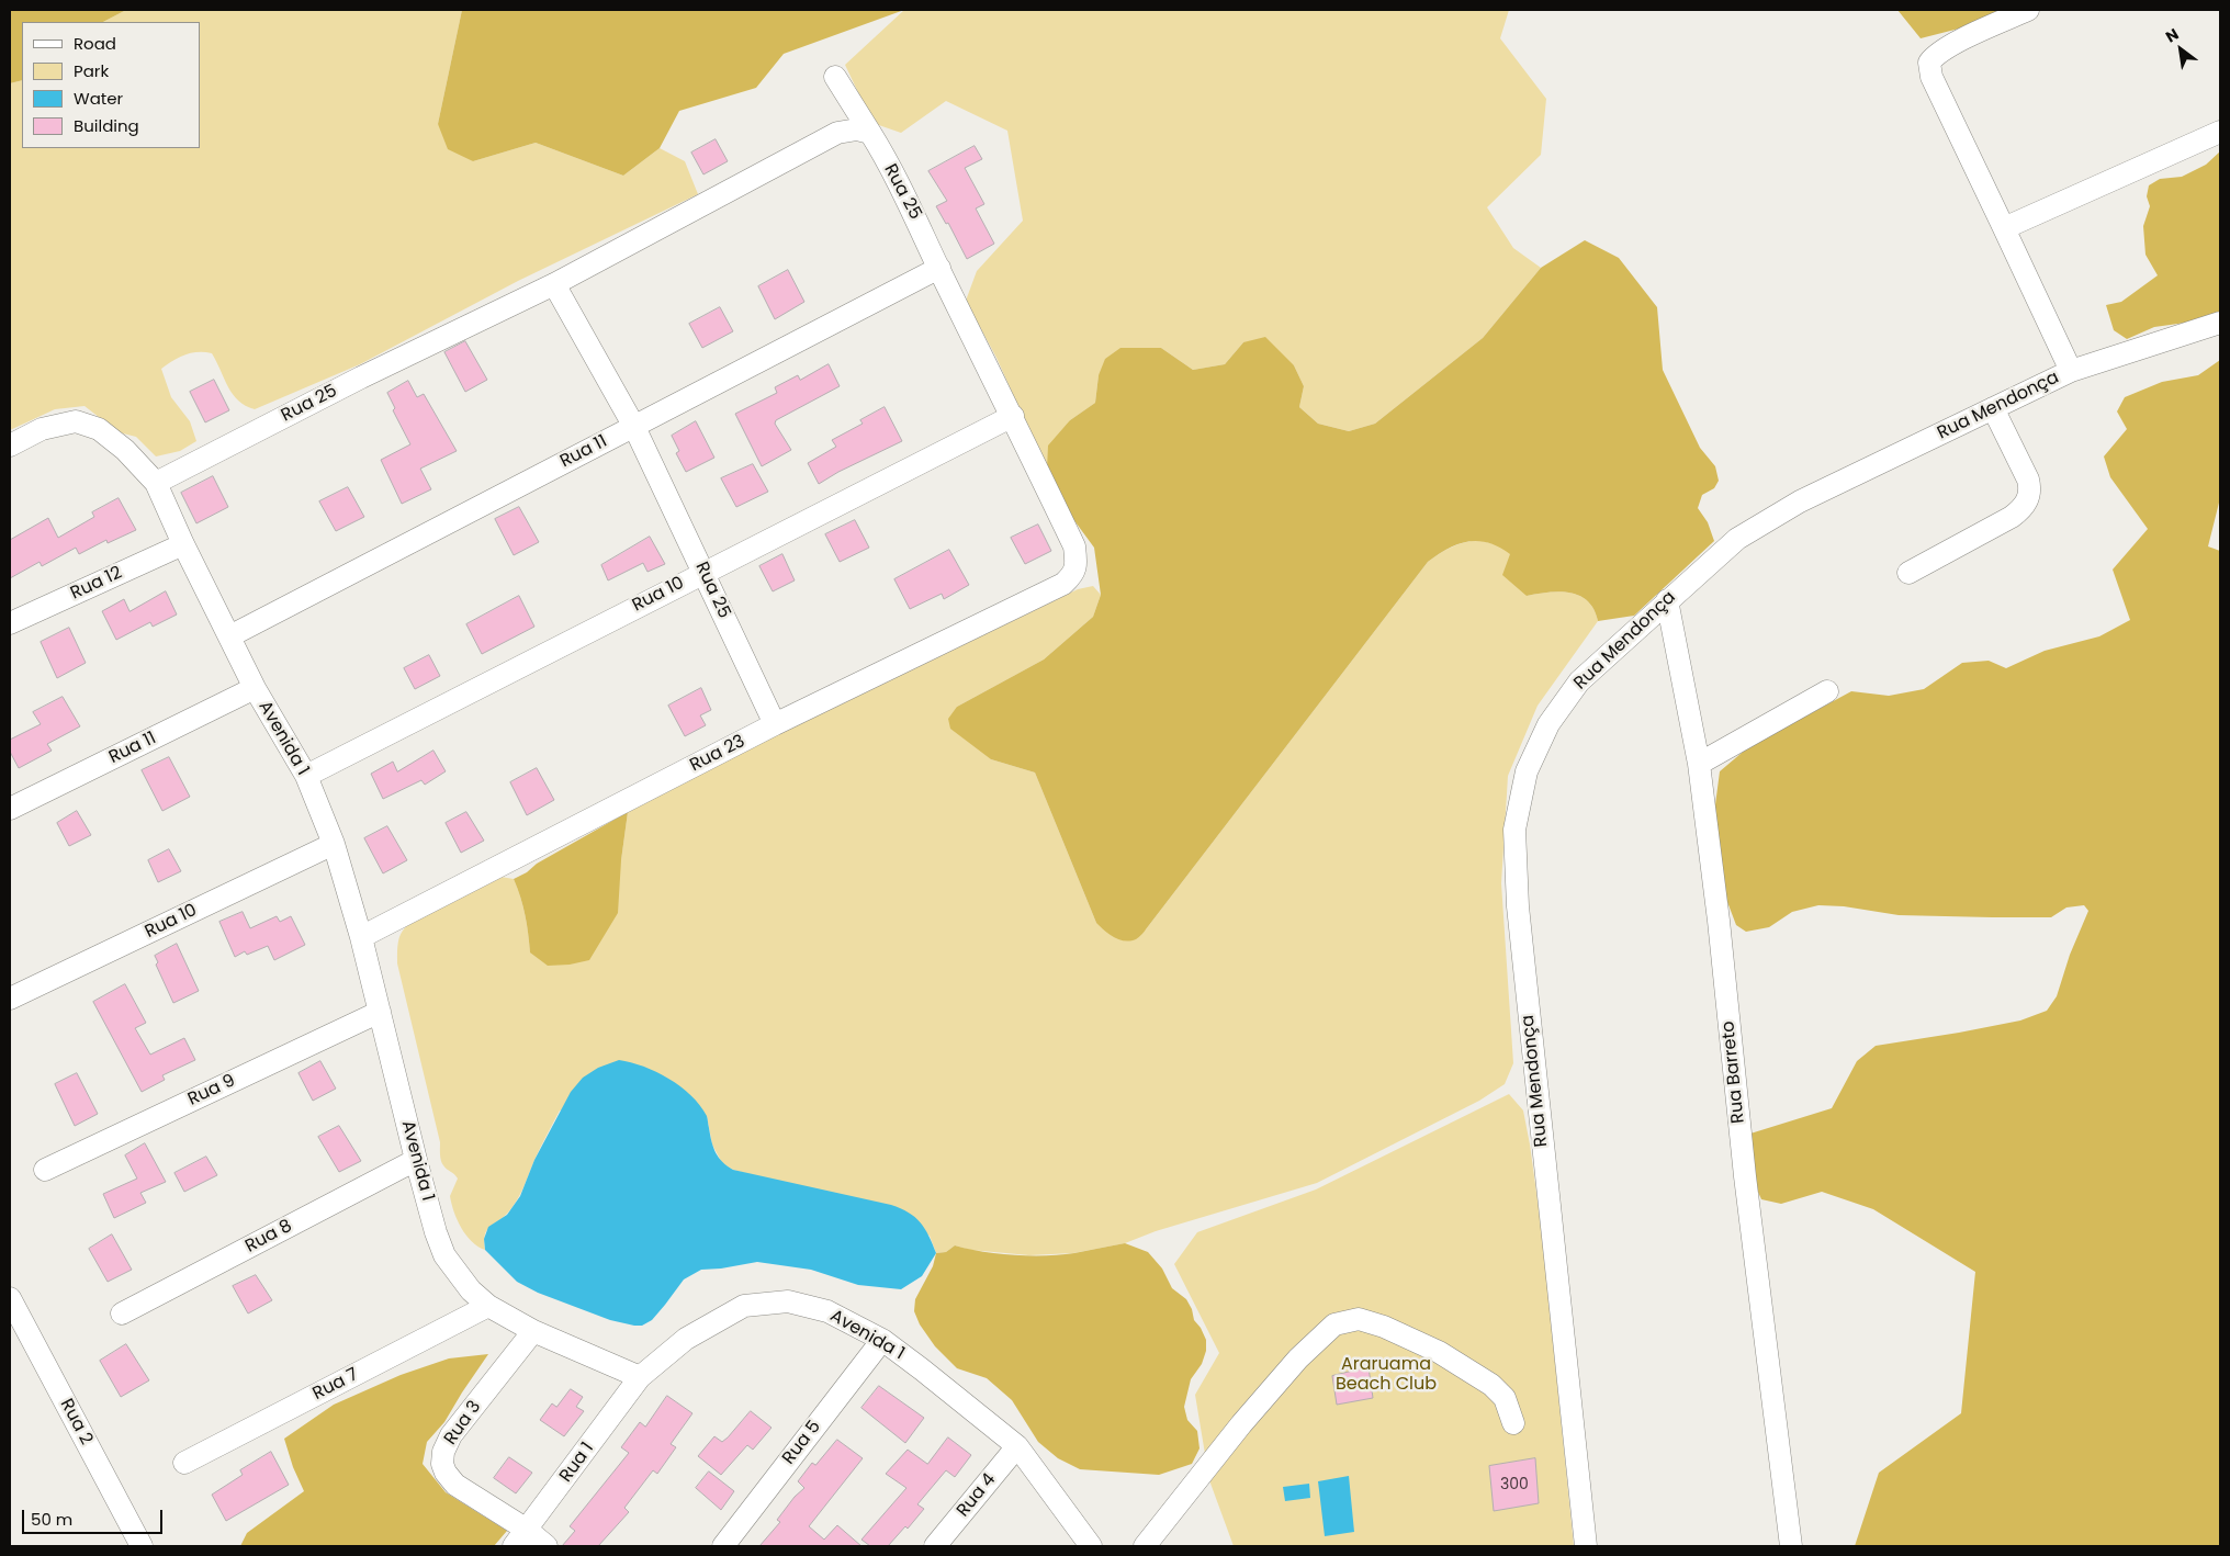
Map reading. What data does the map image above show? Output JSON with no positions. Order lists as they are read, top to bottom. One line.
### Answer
{"streets":{"street":["Rua 25","Rua Mendonça","Rua 11","Rua 12","Rua 10","Avenida 1","Rua 23","Rua Barreto","Rua 9","Rua 8","Rua 7","Rua 2","Rua 3","Rua 5","Rua 1","Rua 4"]},"crossings":[["Rua 25","Rua 11"],["Rua 25","Rua 10"],["Rua 25","Avenida 1"],["Rua 25","Rua 23"],["Rua Mendonça","Rua Barreto"],["Rua 11","Avenida 1"],["Rua 12","Avenida 1"],["Rua 10","Avenida 1"],["Avenida 1","Rua 23"],["Avenida 1","Rua 9"],["Avenida 1","Rua 8"],["Avenida 1","Rua 7"],["Avenida 1","Rua 3"],["Avenida 1","Rua 5"],["Avenida 1","Rua 1"],["Avenida 1","Rua 4"],["Rua 3","Rua 1"]],"parks":["Araruama Beach Club"],"house_numbers":["300"],"legend":["Road","Park","Water","Building"],"scale_bar":"50 m","north":"top left"}
